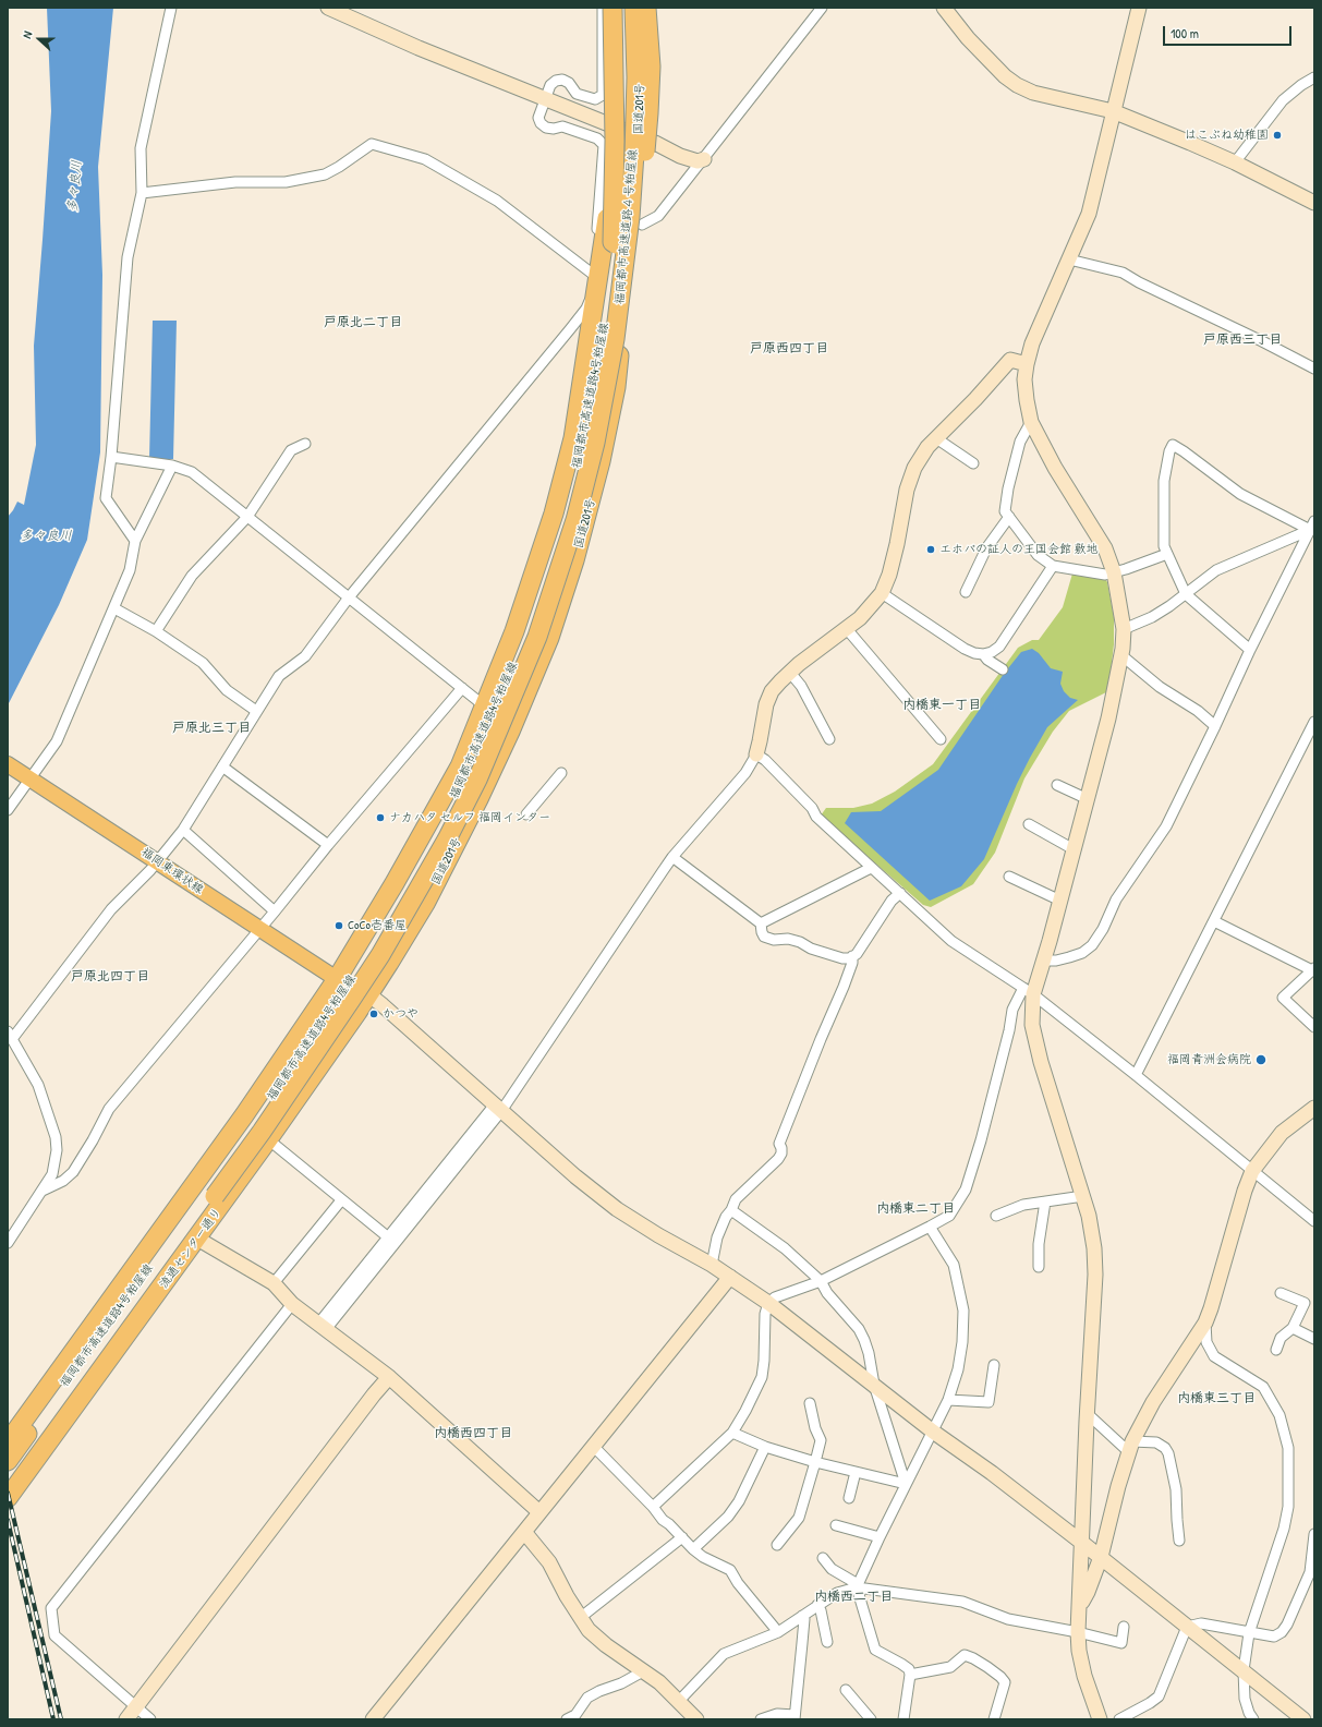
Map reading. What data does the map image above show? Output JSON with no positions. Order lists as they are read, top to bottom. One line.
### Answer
{"streets":{"highway":["国道201号","福岡都市高速道路４号粕屋線","福岡都市高速道路4号粕屋線","流通センター通り"],"main road":["福岡東環状線"]},"crossings":[["国道201号","流通センター通り"],["福岡都市高速道路４号粕屋線","福岡都市高速道路4号粕屋線"]],"districts":["戸原北二丁目","戸原西三丁目","戸原西四丁目","内橋東一丁目","戸原北三丁目","戸原北四丁目","内橋東二丁目","内橋東三丁目","内橋西四丁目","内橋西二丁目"],"water":["多々良川"],"places":["はこぶね幼稚園","エホバの証人の王国会館 敷地","ナカハタ セルフ 福岡インター","CoCo壱番屋","かつや","福岡青洲会病院"],"scale_bar":"100 m","north":"left"}
